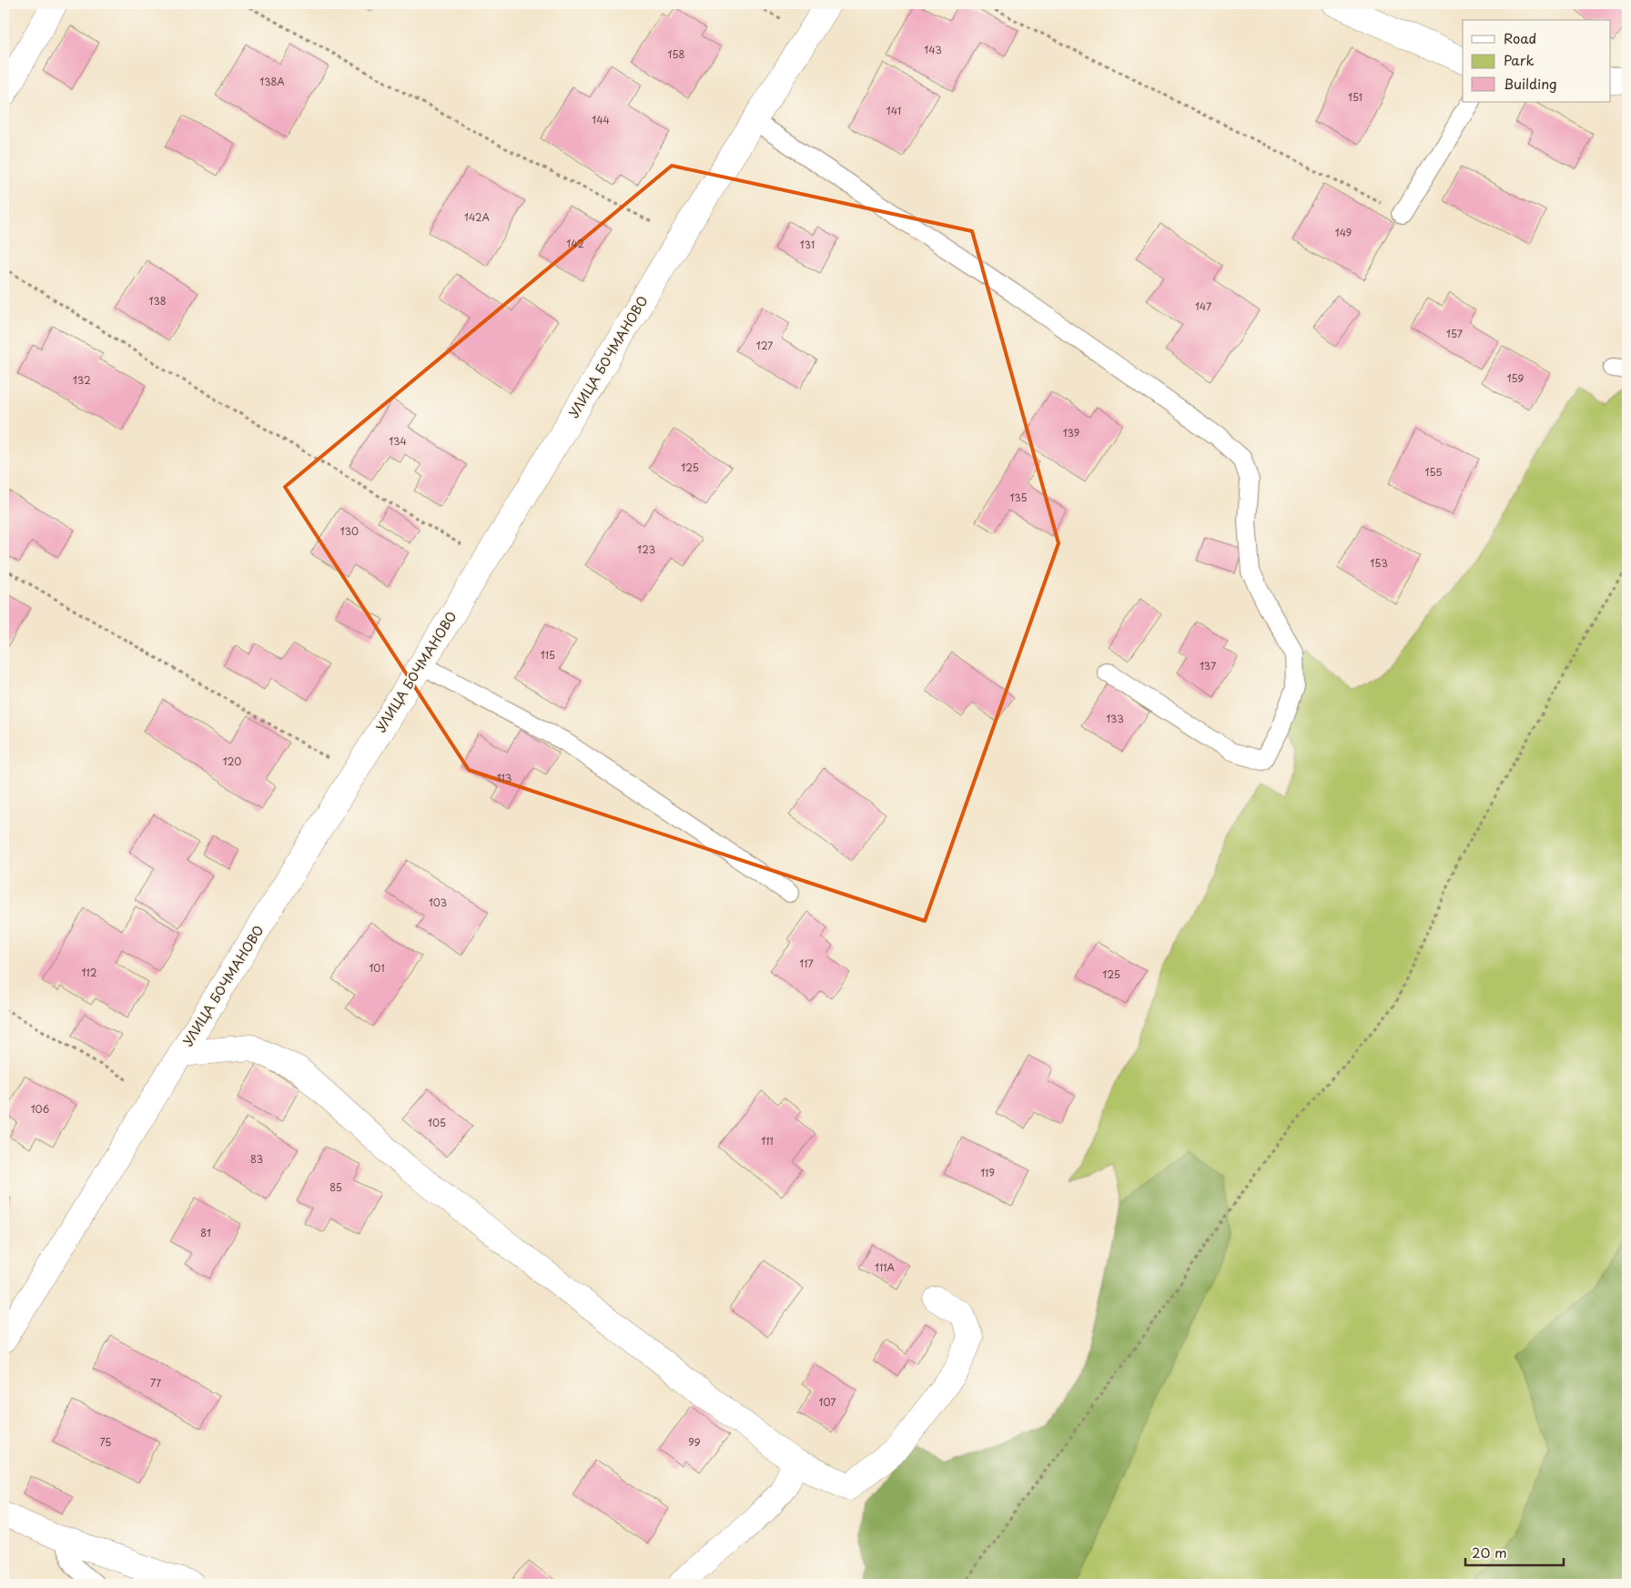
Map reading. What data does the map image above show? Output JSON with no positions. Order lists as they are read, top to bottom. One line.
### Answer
{"streets":{"street":["УЛИЦА БОЧМАНОВО"]},"house_numbers":["143","158","138А","151","141","144","142А","149","142","131","138","147","157","127","159","132","139","134","125","155","135","130","123","153","115","137","133","120","113","103","117","101","112","125","106","105","111","83","119","85","81","111А","77","107","75","99"],"legend":["Road","Park","Building"],"scale_bar":"20 m"}
